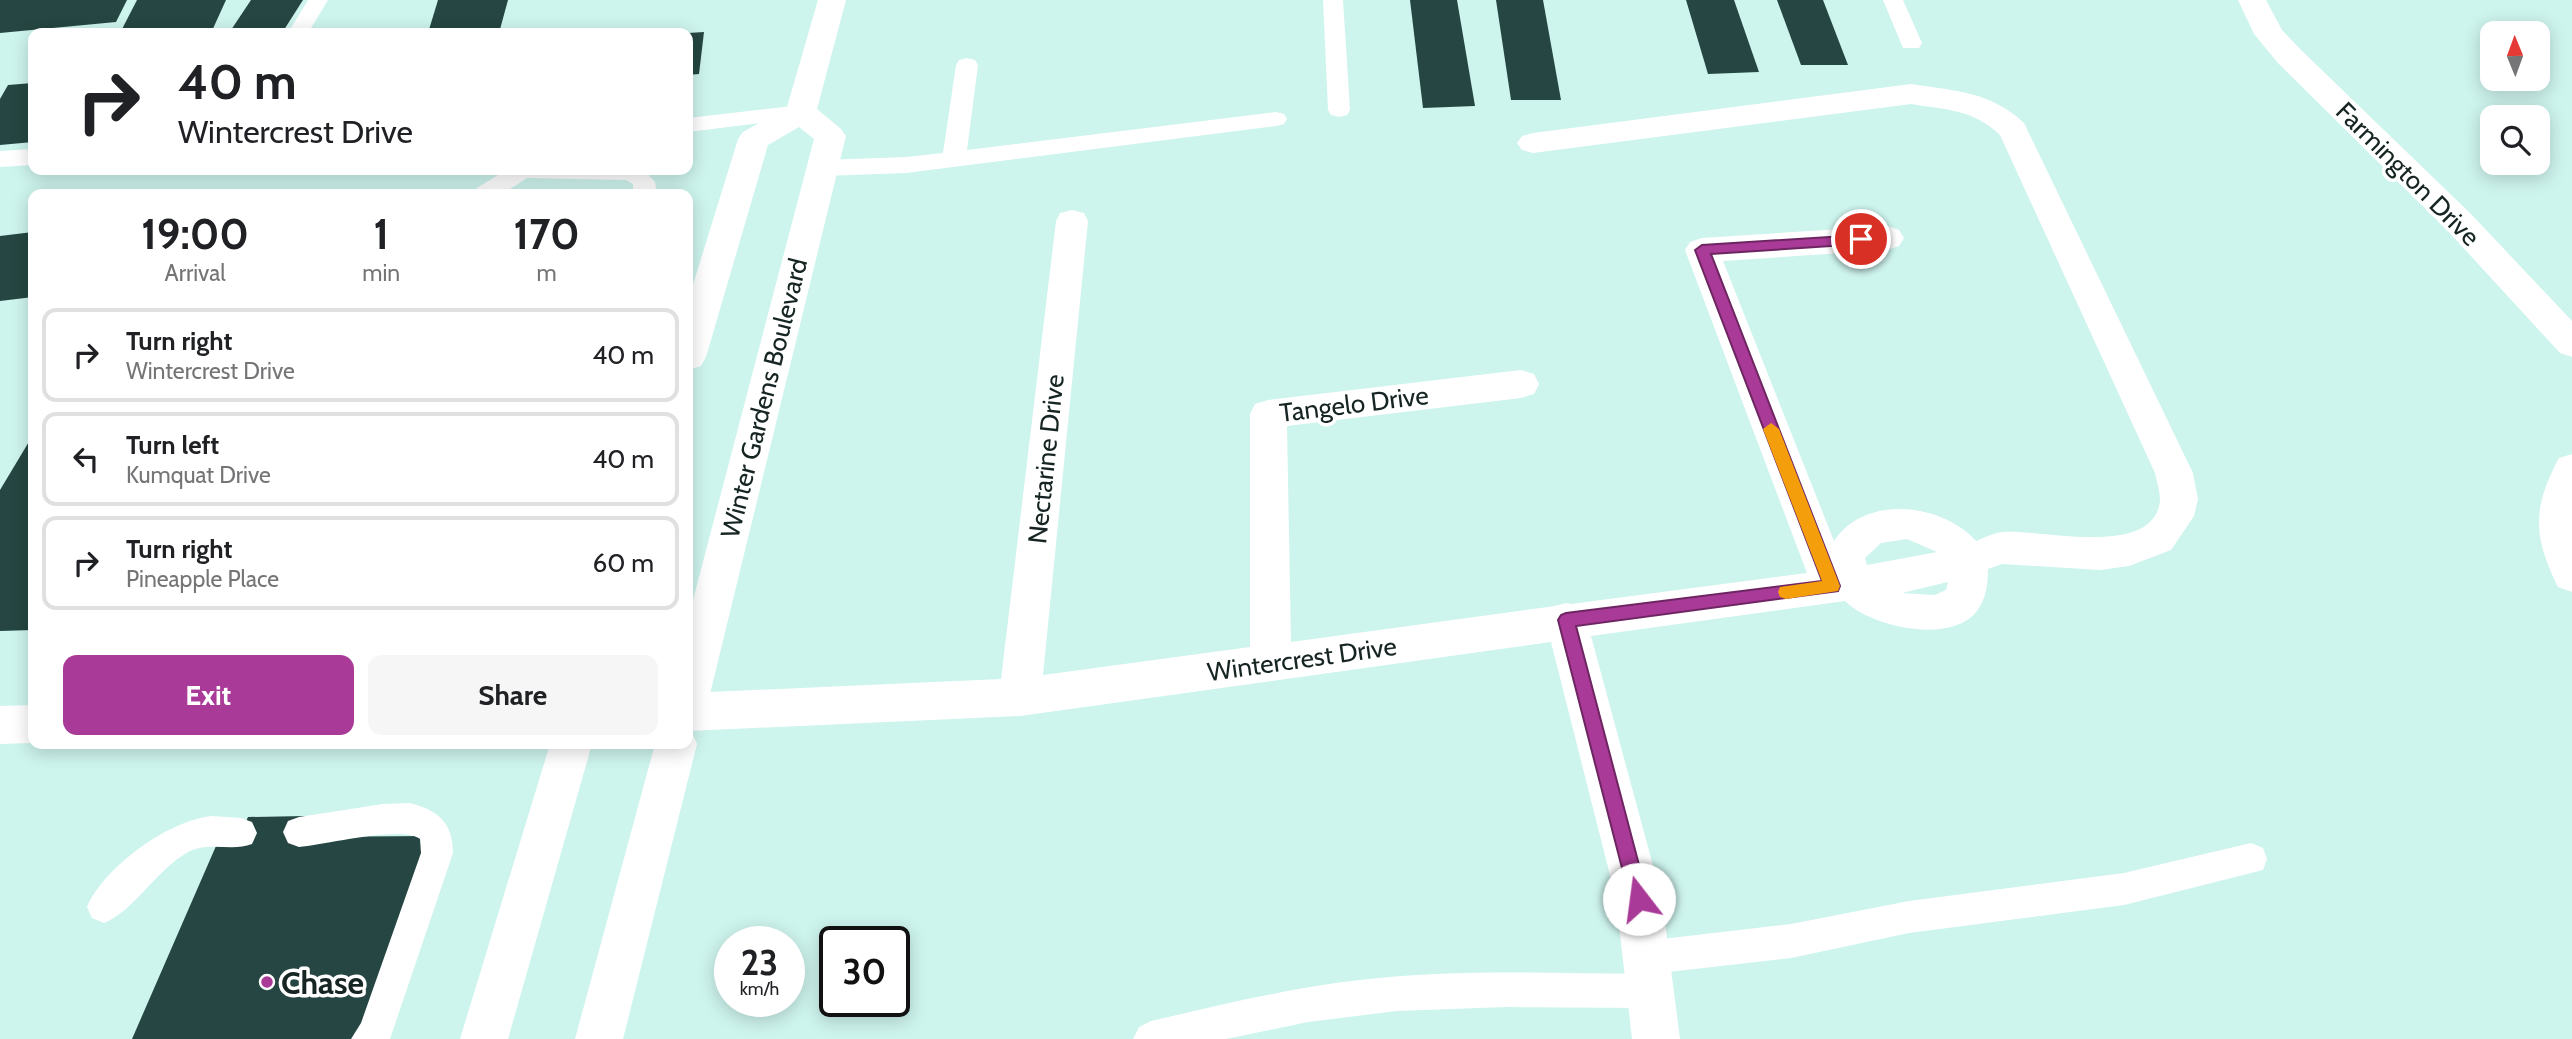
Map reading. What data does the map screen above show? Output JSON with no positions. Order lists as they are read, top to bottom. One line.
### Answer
{"streets":{"street":["Farmington Drive","Winter Gardens Boulevard","Tangelo Drive","Nectarine Drive","Wintercrest Drive"]},"crossings":[["Tangelo Drive","Wintercrest Drive"],["Nectarine Drive","Wintercrest Drive"]],"places":["Chase"],"north":"top","page":{"turn":["40 m","Wintercrest Drive"],"eta":["19:00","Arrival","1","min","170","m"],"list":[{"name":"Turn right","note":"Wintercrest Drive","value":"40 m"},{"name":"Turn left","note":"Kumquat Drive","value":"40 m"},{"name":"Turn right","note":"Pineapple Place","value":"60 m"}],"buttons":["Exit","Share"],"speed":"23 km/h","limit":"30"}}
